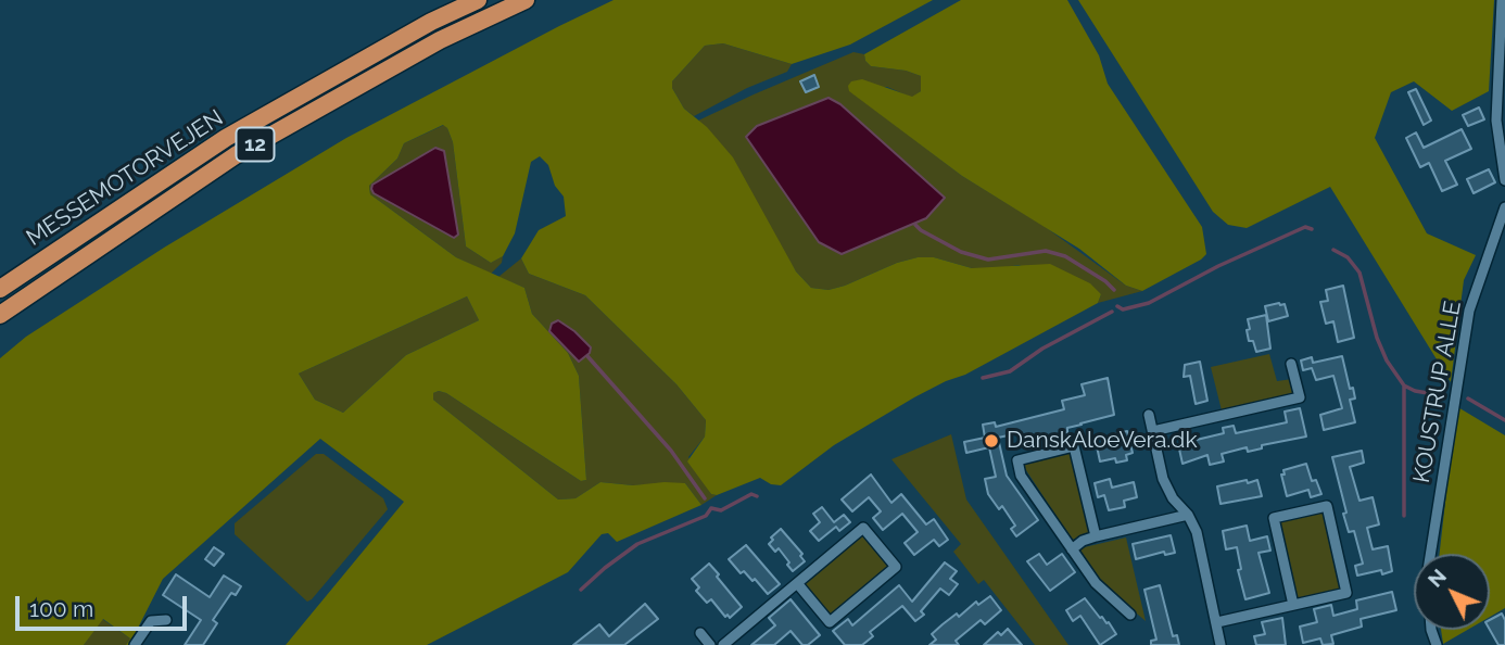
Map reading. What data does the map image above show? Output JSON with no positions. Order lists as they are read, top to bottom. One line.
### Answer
{"streets":{"highway":["12","MESSEMOTORVEJEN"],"street":["KOUSTRUP ALLE"]},"places":["DanskAloeVera.dk"],"scale_bar":"100 m","north":"top left"}
